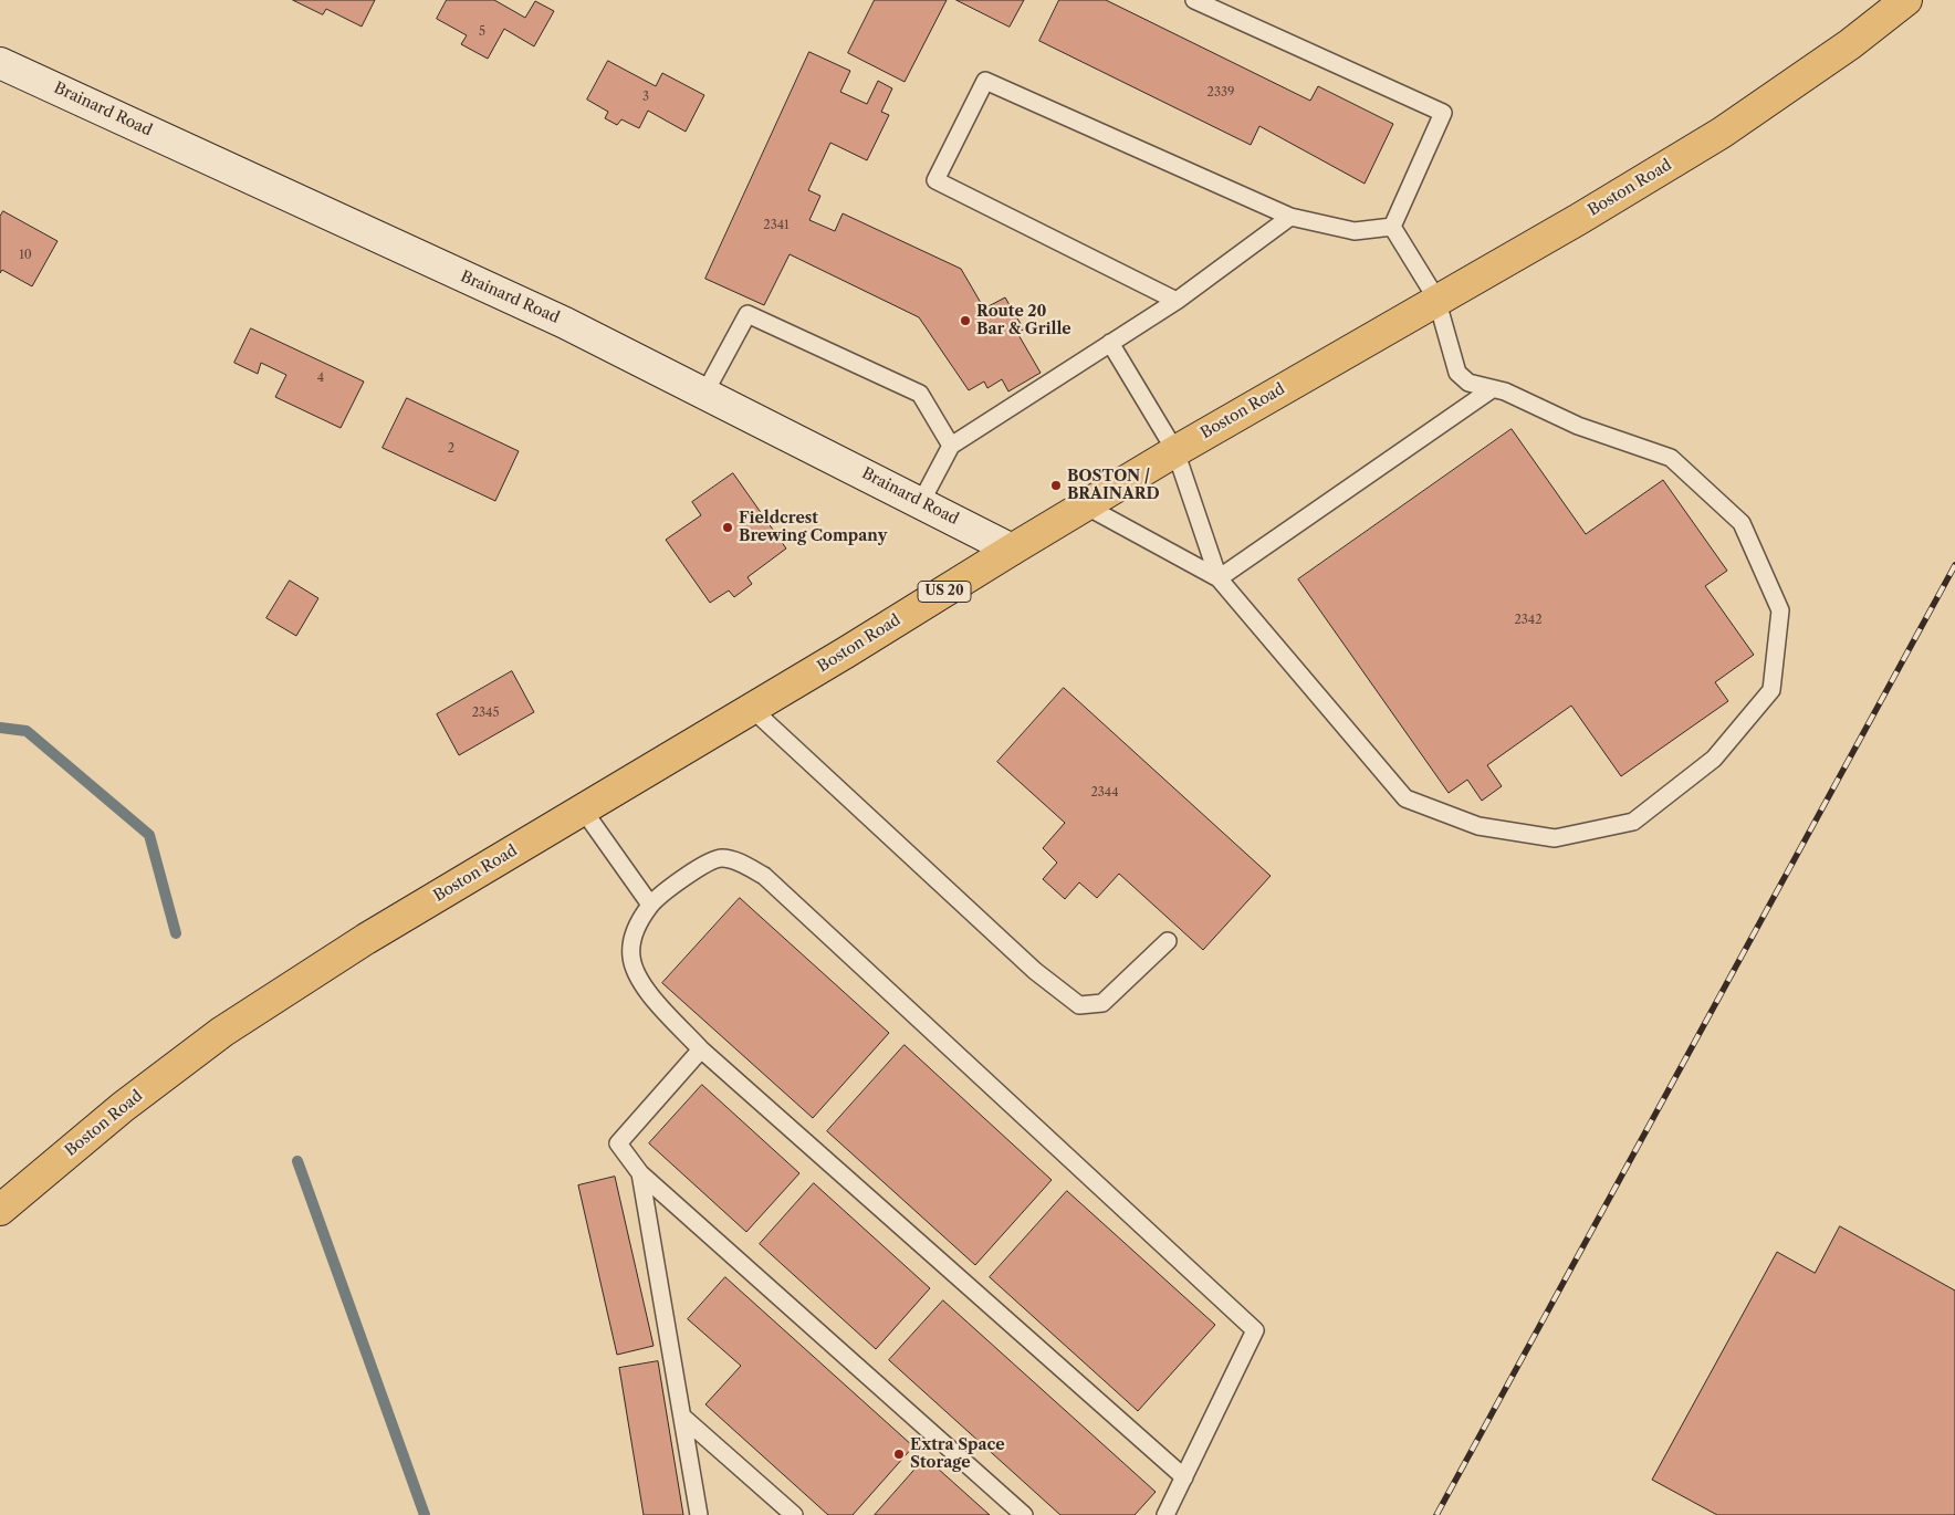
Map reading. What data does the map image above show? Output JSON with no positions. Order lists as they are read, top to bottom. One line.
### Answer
{"streets":{"main road":["Boston Road","US 20"],"street":["Brainard Road"]},"crossings":[["Brainard Road","Boston Road"]],"places":["Route 20 Bar & Grille","BOSTON / BRAINARD","Fieldcrest Brewing Company","Extra Space Storage"],"house_numbers":["5","2339","3","2341","10","4","2","2342","2345","2344"]}
